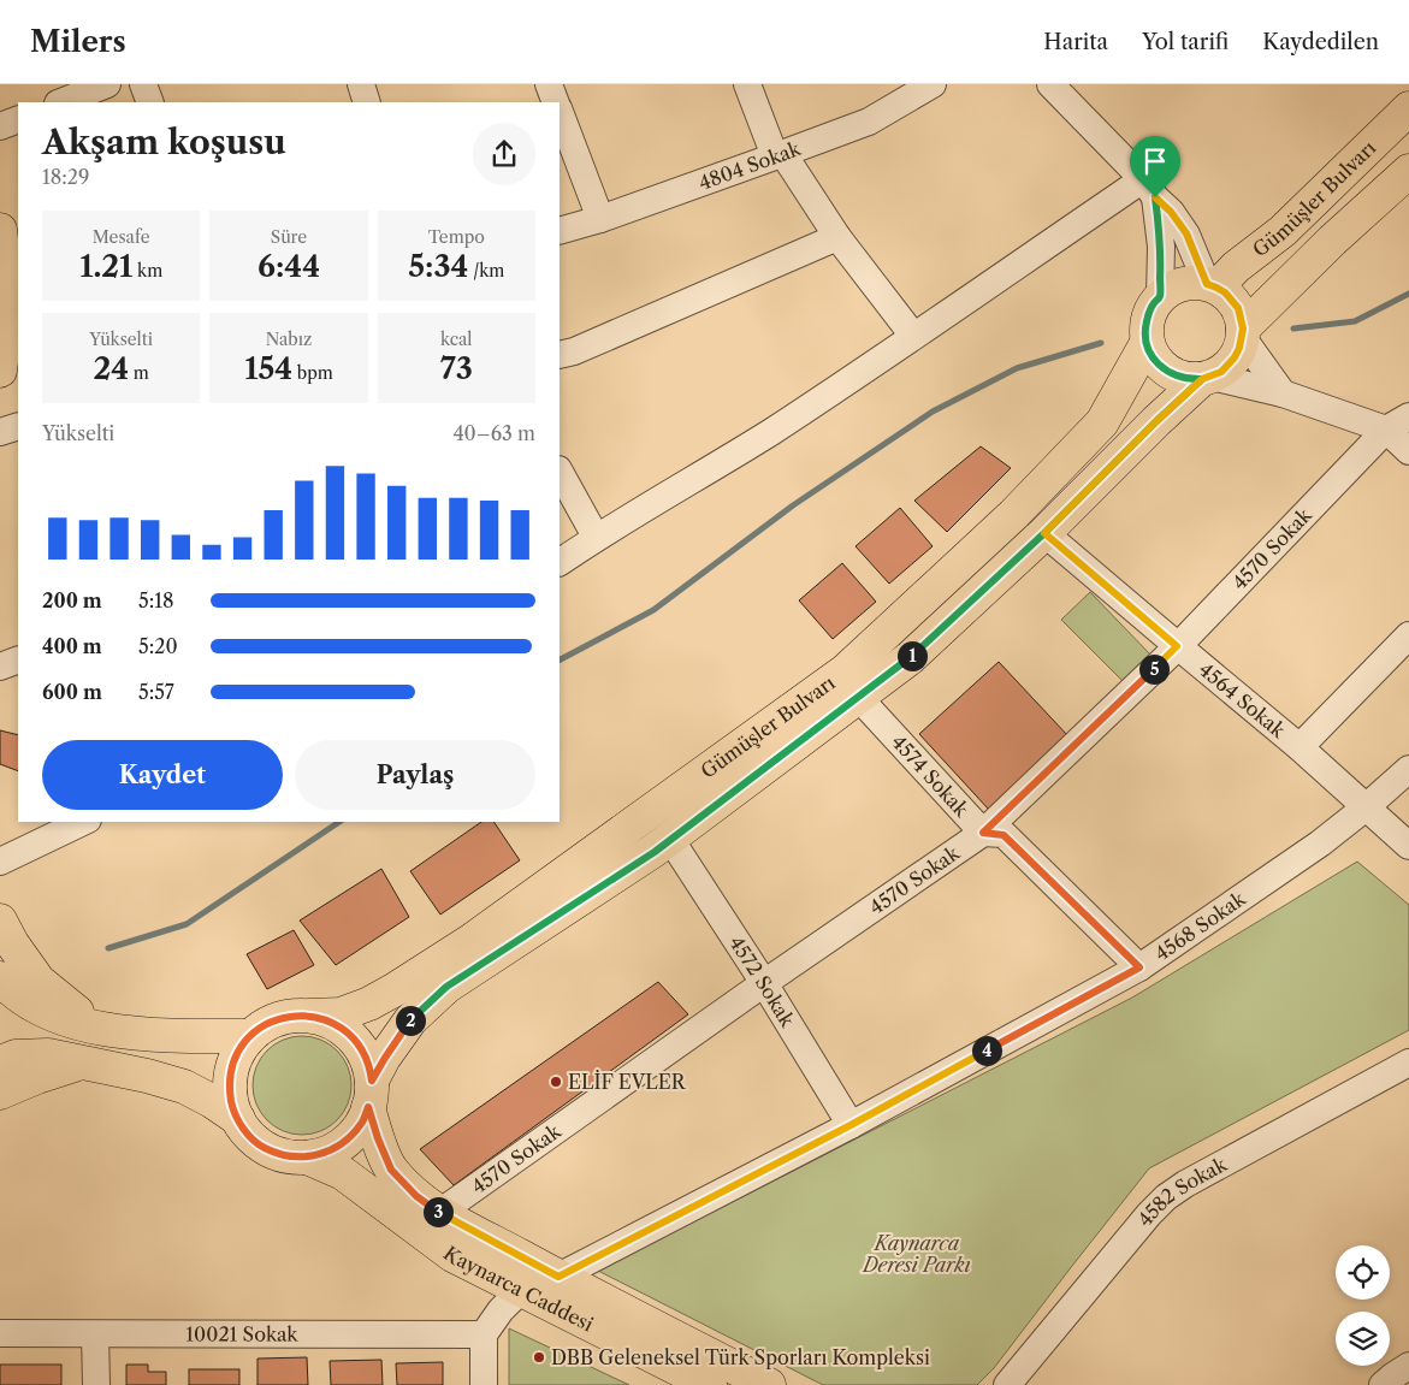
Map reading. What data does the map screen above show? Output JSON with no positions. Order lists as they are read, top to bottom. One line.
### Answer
{"streets":{"main road":["Gümüşler Bulvarı","Kaynarca Caddesi"],"street":["4804 Sokak","4570 Sokak","4564 Sokak","4574 Sokak","4568 Sokak","4572 Sokak","4582 Sokak","10021 Sokak"]},"crossings":[["Gümüşler Bulvarı","4564 Sokak"],["Gümüşler Bulvarı","4574 Sokak"],["Gümüşler Bulvarı","4572 Sokak"],["Gümüşler Bulvarı","Kaynarca Caddesi"],["4570 Sokak","4564 Sokak"],["4570 Sokak","4574 Sokak"],["4570 Sokak","4572 Sokak"],["4570 Sokak","Kaynarca Caddesi"],["4564 Sokak","4568 Sokak"],["4574 Sokak","4568 Sokak"],["4568 Sokak","4572 Sokak"],["4568 Sokak","Kaynarca Caddesi"]],"parks":["Kaynarca Deresi Parkı"],"places":["ELİF EVLER","DBB Geleneksel Türk Sporları Kompleksi"],"page":{"header":"Milers","nav":["Harita","Yol tarifi","Kaydedilen"],"heading":["Akşam koşusu","18:29"],"stats":[["Mesafe","1.21 km"],["Süre","6:44"],["Tempo","5:34 /km"],["Yükselti","24 m"],["Nabız","154 bpm"],["kcal","73"]],"chart":["Yükselti","40–63 m"],"list":[{"name":"200 m","note":"5:18"},{"name":"400 m","note":"5:20"},{"name":"600 m","note":"5:57"}],"pins":["1","5","2","4","3"],"buttons":["Kaydet","Paylaş"]}}
